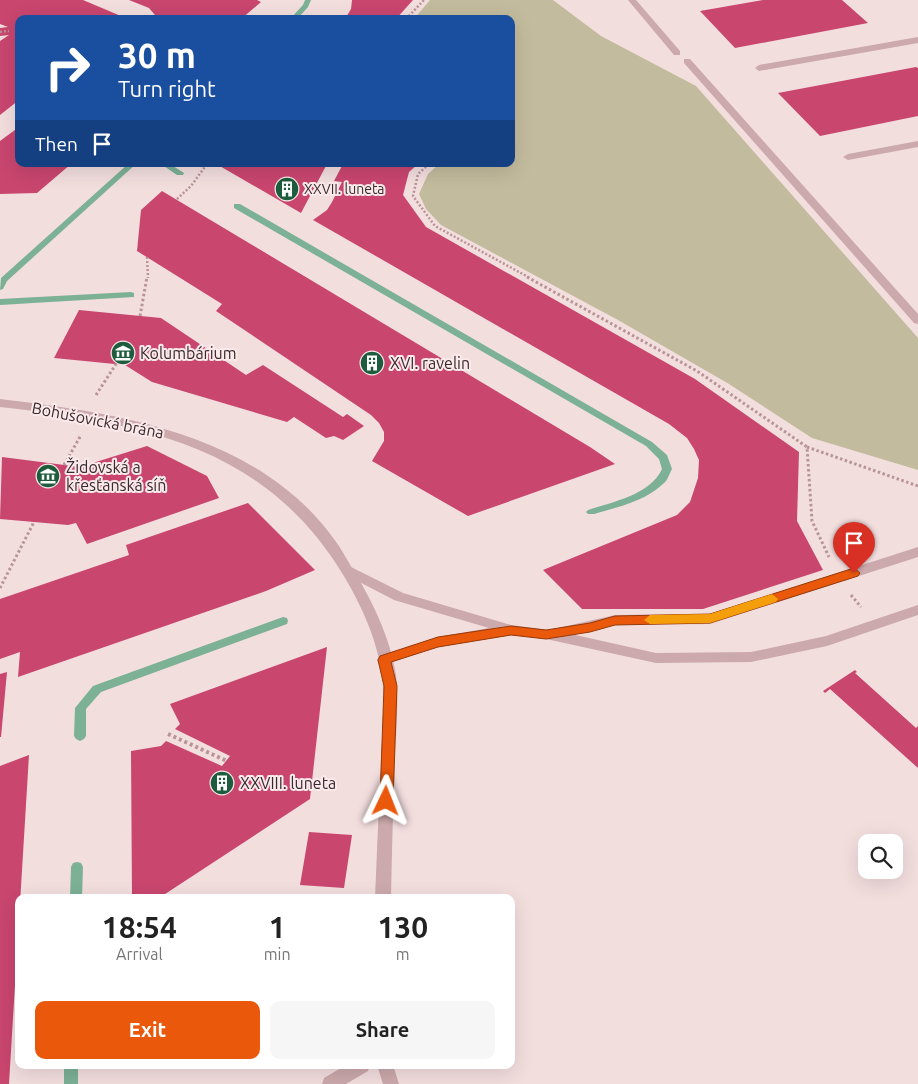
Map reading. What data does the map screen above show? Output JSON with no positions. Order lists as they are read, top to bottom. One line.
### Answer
{"streets":{"street":["Bohušovická brána"]},"places":{"building":["XXVII. luneta","XVI. ravelin","XXVIII. luneta"],"museum":["Kolumbárium","Židovská a křesťanská síň"]},"page":{"turn":["30 m","Turn right"],"then":"Then","eta":["18:54","Arrival","1","min","130","m"],"buttons":["Exit","Share"]}}
